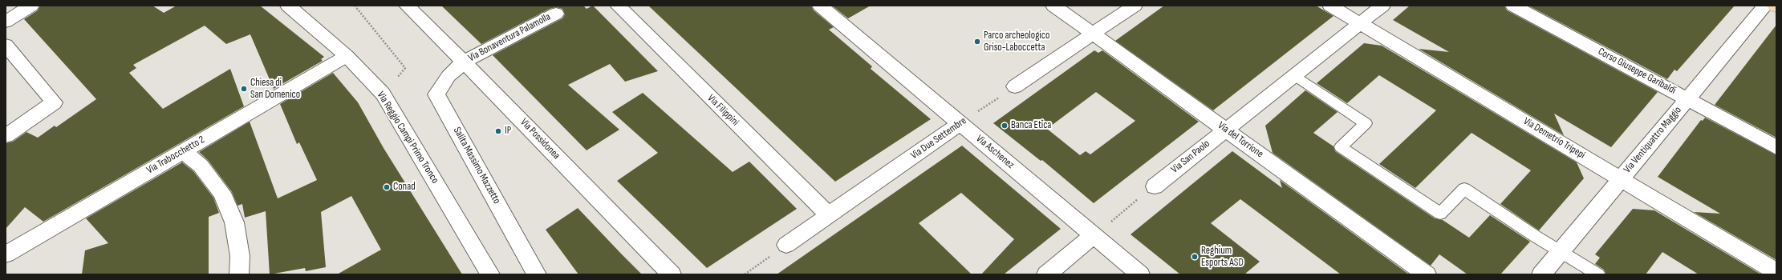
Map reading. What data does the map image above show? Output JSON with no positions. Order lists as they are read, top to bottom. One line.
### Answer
{"streets":{"street":["Via Bonaventura Palamolla","Corso Giuseppe Garibaldi","Via Filippini","Via Reggio Campi Primo Tronco","Via Due Settembre","Via Demetrio Tripepi","Via Possidonea","Via del Torrione","Via Ventiquattro Maggio","Via Aschenez","Via Trabocchetto 2","Via San Paolo","Salita Massimo Mazzetto"]},"crossings":[["Via Bonaventura Palamolla","Via Possidonea"],["Via Bonaventura Palamolla","Salita Massimo Mazzetto"],["Corso Giuseppe Garibaldi","Via Ventiquattro Maggio"],["Via Filippini","Via Due Settembre"],["Via Reggio Campi Primo Tronco","Via Trabocchetto 2"],["Via Due Settembre","Via Aschenez"],["Via Demetrio Tripepi","Via Ventiquattro Maggio"],["Via Demetrio Tripepi","Via San Paolo"],["Via Possidonea","Salita Massimo Mazzetto"],["Via del Torrione","Via San Paolo"]],"places":["Parco archeologico Griso-Laboccetta","Chiesa di San Domenico","Banca Etica","IP","Conad","Reghium Esports ASD"]}
